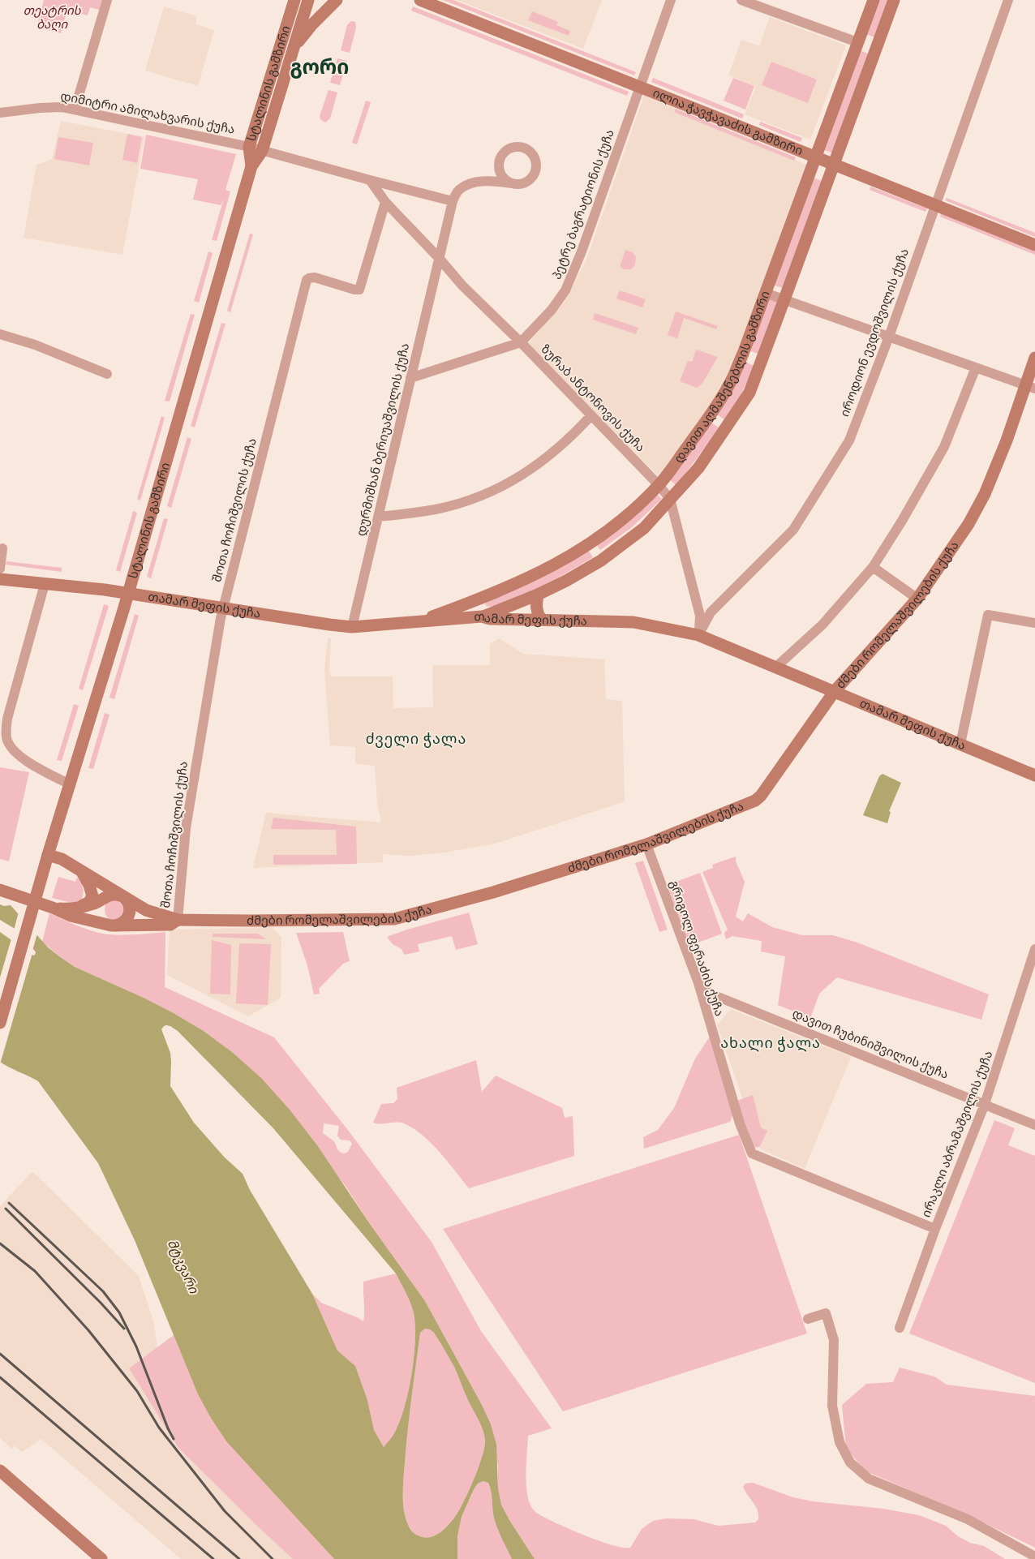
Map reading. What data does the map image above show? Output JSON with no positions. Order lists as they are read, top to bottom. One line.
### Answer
{"streets":{"street":["სტალინის გამზირი","დიმიტრი ამილახვარის ქუჩა","ილია ჭავჭავაძის გამზირი","პეტრე ბაგრატიონის ქუჩა","იროდიონ ევდოშვილის ქუჩა","დავით აღმაშენებლის გამზირი","ზურაბ ანტონოვის ქუჩა","დურმიშხან ბერიუაშვილის ქუჩა","შოთა ჩოჩიშვილის ქუჩა","თამარ მეფის ქუჩა","ძმები რომელაშვილების ქუჩა","გრიგოლ ფერაძის ქუჩა","დავით ჩუბინიშვილის ქუჩა","ირაკლი აბრამაშვილის ქუჩა"]},"crossings":[["სტალინის გამზირი","დიმიტრი ამილახვარის ქუჩა"],["სტალინის გამზირი","თამარ მეფის ქუჩა"],["სტალინის გამზირი","ძმები რომელაშვილების ქუჩა"],["დიმიტრი ამილახვარის ქუჩა","ზურაბ ანტონოვის ქუჩა"],["ილია ჭავჭავაძის გამზირი","პეტრე ბაგრატიონის ქუჩა"],["ილია ჭავჭავაძის გამზირი","იროდიონ ევდოშვილის ქუჩა"],["ილია ჭავჭავაძის გამზირი","დავით აღმაშენებლის გამზირი"],["პეტრე ბაგრატიონის ქუჩა","ზურაბ ანტონოვის ქუჩა"],["პეტრე ბაგრატიონის ქუჩა","დურმიშხან ბერიუაშვილის ქუჩა"],["იროდიონ ევდოშვილის ქუჩა","ზურაბ ანტონოვის ქუჩა"],["იროდიონ ევდოშვილის ქუჩა","თამარ მეფის ქუჩა"],["დავით აღმაშენებლის გამზირი","ზურაბ ანტონოვის ქუჩა"],["დავით აღმაშენებლის გამზირი","თამარ მეფის ქუჩა"],["ზურაბ ანტონოვის ქუჩა","დურმიშხან ბერიუაშვილის ქუჩა"],["ზურაბ ანტონოვის ქუჩა","შოთა ჩოჩიშვილის ქუჩა"],["ზურაბ ანტონოვის ქუჩა","თამარ მეფის ქუჩა"],["დურმიშხან ბერიუაშვილის ქუჩა","თამარ მეფის ქუჩა"],["შოთა ჩოჩიშვილის ქუჩა","თამარ მეფის ქუჩა"],["შოთა ჩოჩიშვილის ქუჩა","ძმები რომელაშვილების ქუჩა"],["თამარ მეფის ქუჩა","ძმები რომელაშვილების ქუჩა"],["ძმები რომელაშვილების ქუჩა","გრიგოლ ფერაძის ქუჩა"],["გრიგოლ ფერაძის ქუჩა","დავით ჩუბინიშვილის ქუჩა"],["გრიგოლ ფერაძის ქუჩა","ირაკლი აბრამაშვილის ქუჩა"],["დავით ჩუბინიშვილის ქუჩა","ირაკლი აბრამაშვილის ქუჩა"]],"districts":["გორი","ძველი ჭალა","ახალი ჭალა"],"water":["მტკვარი"],"parks":["თეატრის ბაღი"]}
